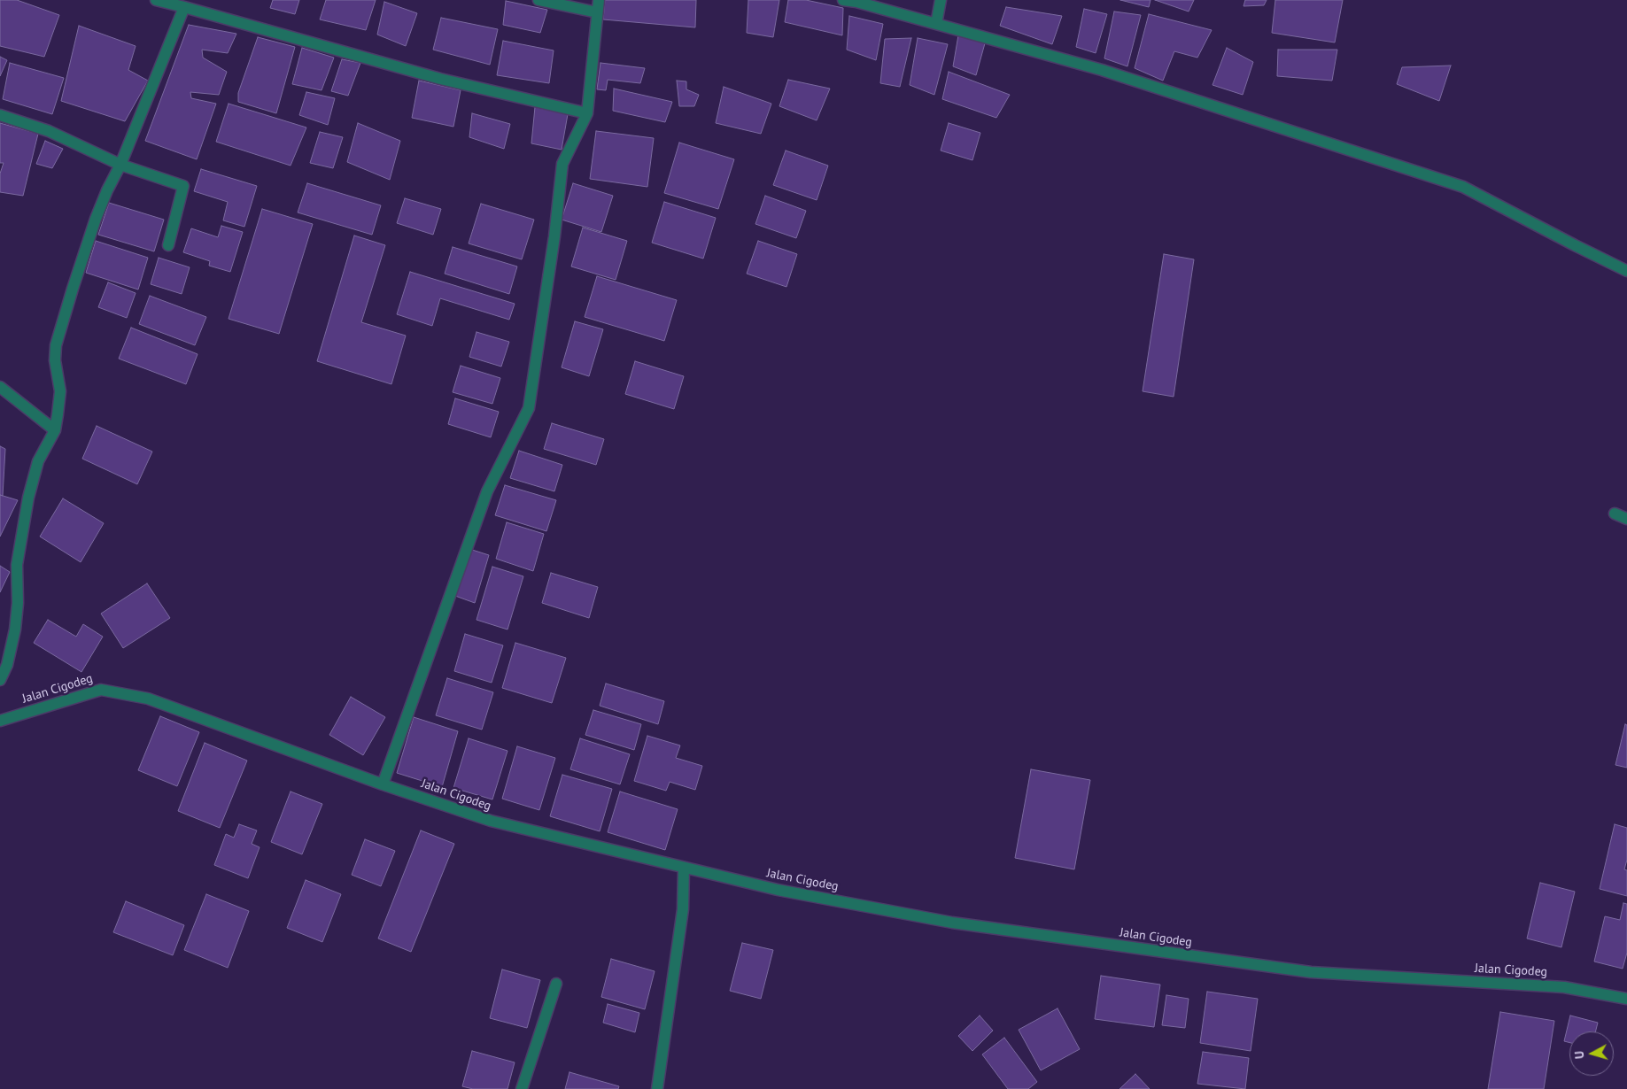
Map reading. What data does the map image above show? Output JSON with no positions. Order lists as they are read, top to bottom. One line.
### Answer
{"streets":{"street":["Jalan Cigodeg"]},"north":"left"}
